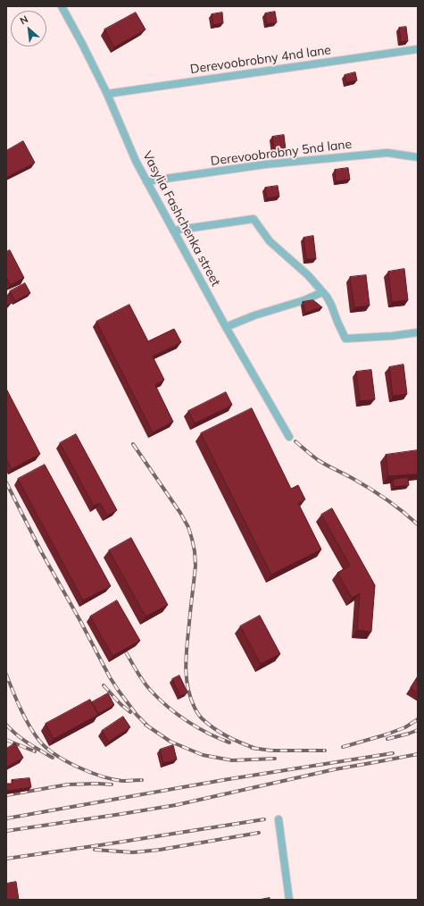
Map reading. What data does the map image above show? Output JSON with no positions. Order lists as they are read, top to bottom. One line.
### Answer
{"streets":{"street":["Derevoobrobny 4nd lane","Derevoobrobny 5nd lane","Vasylia Fashchenka street"]},"crossings":[["Derevoobrobny 4nd lane","Vasylia Fashchenka street"],["Derevoobrobny 5nd lane","Vasylia Fashchenka street"]],"north":"top left"}
